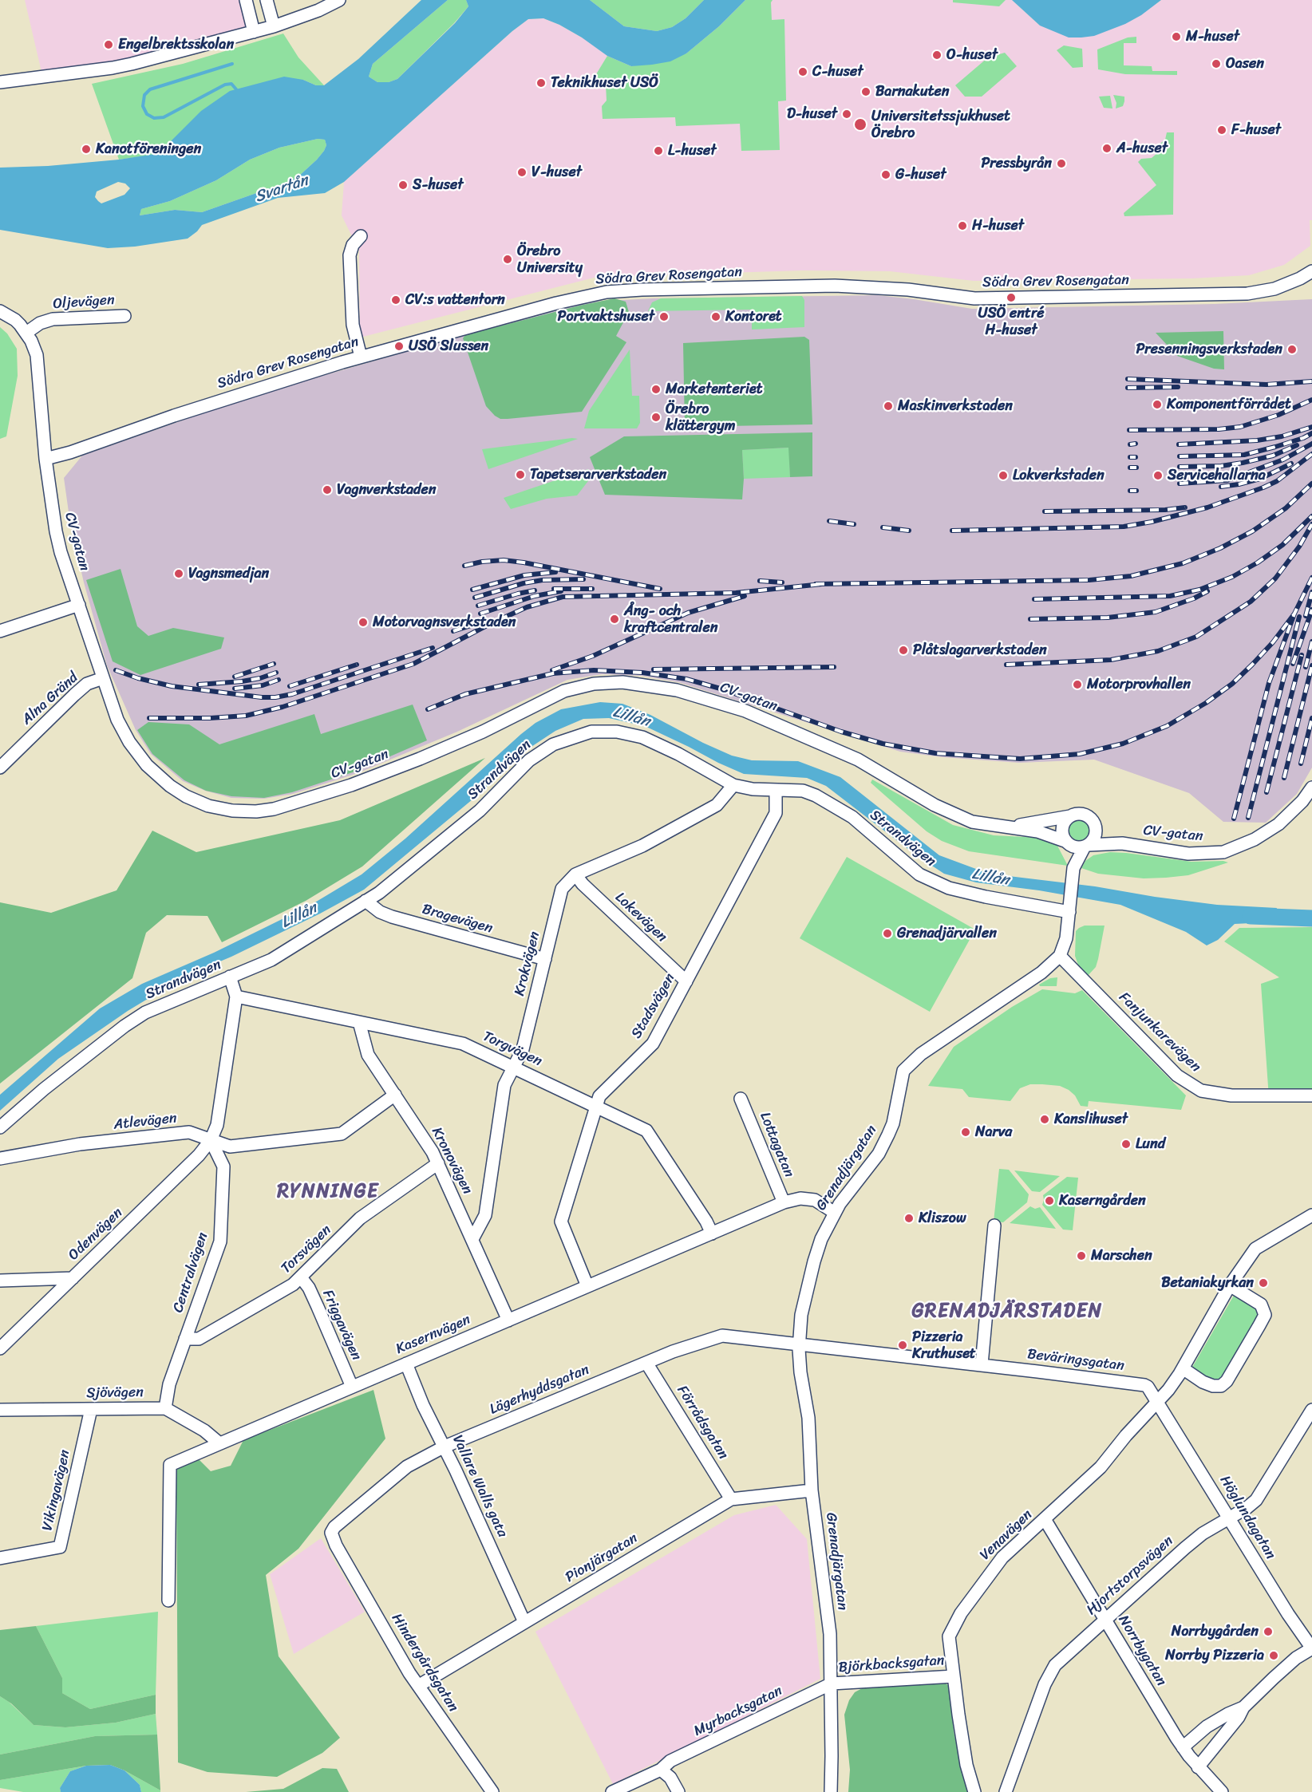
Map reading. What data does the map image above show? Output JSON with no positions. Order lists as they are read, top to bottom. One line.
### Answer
{"streets":{"street":["Södra Grev Rosengatan","Oljevägen","CV-gatan","Alna Gränd","Strandvägen","Lokevägen","Bragevägen","Krokvägen","Stadsvägen","Fanjunkarevägen","Torgvägen","Atlevägen","Lottagatan","Kronovägen","Grenadjärgatan","Odenvägen","Torsvägen","Centralvägen","Friggavägen","Kasernvägen","Beväringsgatan","Lägerhyddsgatan","Sjövägen","Förrådsgatan","Vallare Walls gata","Vikingavägen","Höglundagatan","Venavägen","Pionjärgatan","Hjortstorpsvägen","Norrbygatan","Hindergårdsgatan","Björkbacksgatan","Myrbacksgatan"]},"crossings":[["Södra Grev Rosengatan","CV-gatan"],["Oljevägen","CV-gatan"],["CV-gatan","Alna Gränd"],["Strandvägen","Bragevägen"],["Strandvägen","Krokvägen"],["Strandvägen","Stadsvägen"],["Lokevägen","Krokvägen"],["Lokevägen","Stadsvägen"],["Bragevägen","Krokvägen"],["Krokvägen","Torgvägen"],["Krokvägen","Kronovägen"],["Stadsvägen","Torgvägen"],["Stadsvägen","Kasernvägen"],["Fanjunkarevägen","Grenadjärgatan"],["Torgvägen","Kronovägen"],["Torgvägen","Kasernvägen"],["Atlevägen","Kronovägen"],["Atlevägen","Odenvägen"],["Atlevägen","Centralvägen"],["Lottagatan","Kasernvägen"],["Kronovägen","Torsvägen"],["Kronovägen","Kasernvägen"],["Grenadjärgatan","Kasernvägen"],["Grenadjärgatan","Beväringsgatan"],["Grenadjärgatan","Lägerhyddsgatan"],["Grenadjärgatan","Pionjärgatan"],["Grenadjärgatan","Björkbacksgatan"],["Grenadjärgatan","Myrbacksgatan"],["Odenvägen","Centralvägen"],["Torsvägen","Centralvägen"],["Torsvägen","Friggavägen"],["Centralvägen","Sjövägen"],["Friggavägen","Kasernvägen"],["Kasernvägen","Vallare Walls gata"],["Beväringsgatan","Lägerhyddsgatan"],["Beväringsgatan","Höglundagatan"],["Beväringsgatan","Venavägen"],["Lägerhyddsgatan","Förrådsgatan"],["Lägerhyddsgatan","Vallare Walls gata"],["Lägerhyddsgatan","Hindergårdsgatan"],["Sjövägen","Vikingavägen"],["Förrådsgatan","Pionjärgatan"],["Vallare Walls gata","Pionjärgatan"],["Höglundagatan","Venavägen"],["Höglundagatan","Hjortstorpsvägen"],["Venavägen","Norrbygatan"],["Venavägen","Björkbacksgatan"],["Pionjärgatan","Hindergårdsgatan"],["Hjortstorpsvägen","Norrbygatan"],["Björkbacksgatan","Myrbacksgatan"]],"districts":["RYNNINGE","GRENADJÄRSTADEN"],"water":["Svartån","Lillån"],"places":["M-huset","Engelbrektsskolan","O-huset","Oasen","C-huset","Teknikhuset USÖ","Barnakuten","D-huset","Universitetssjukhuset Örebro","F-huset","A-huset","Kanotföreningen","L-huset","Pressbyrån","V-huset","G-huset","S-huset","H-huset","Örebro University","USÖ entré H-huset","CV:s vattentorn","Portvaktshuset","Kontoret","USÖ Slussen","Presenningsverkstaden","Marketenteriet","Komponentförrådet","Maskinverkstaden","Örebro klättergym","Tapetserarverkstaden","Lokverkstaden","Servicehallarna","Vagnverkstaden","Vagnsmedjan","Ång- och kraftcentralen","Motorvagnsverkstaden","Plåtslagarverkstaden","Motorprovhallen","Grenadjärvallen","Kanslihuset","Narva","Lund","Kaserngården","Kliszow","Marschen","Betaniakyrkan","Pizzeria Kruthuset","Norrbygården","Norrby Pizzeria"]}
